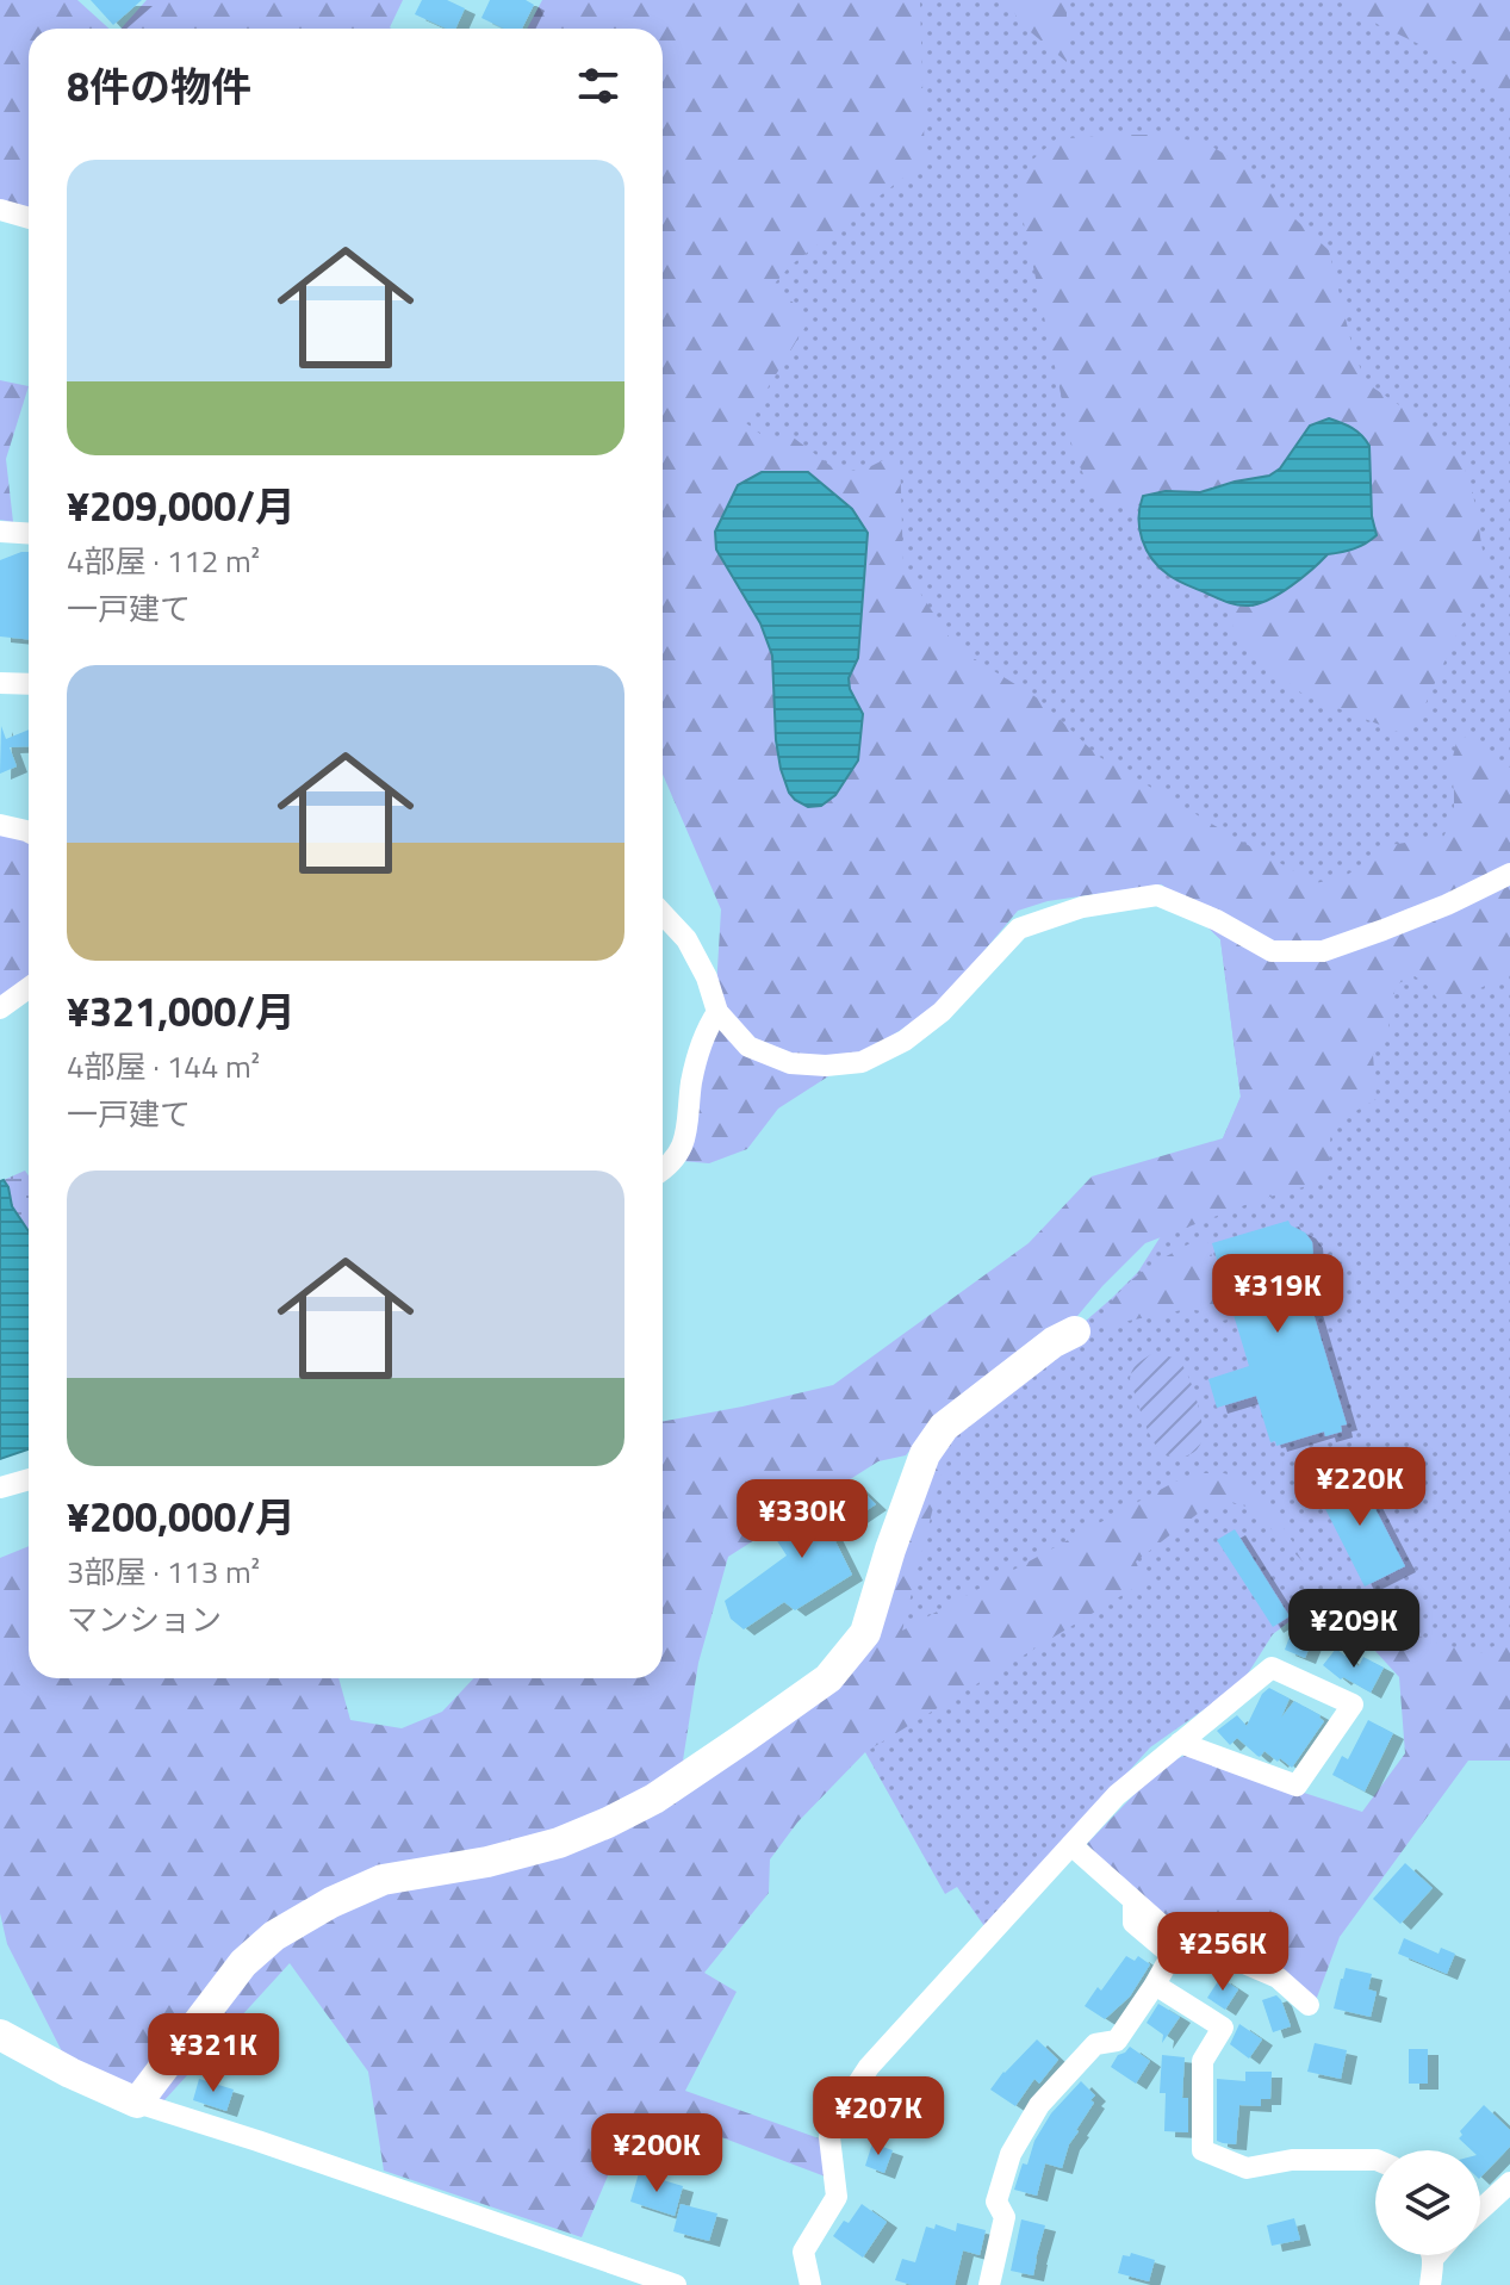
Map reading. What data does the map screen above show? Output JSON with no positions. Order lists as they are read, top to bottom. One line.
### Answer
{"page":{"heading":"8件の物件","list":[{"name":"¥209,000/月","note":"4部屋 · 112 m² · 一戸建て"},{"name":"¥321,000/月","note":"4部屋 · 144 m² · 一戸建て"},{"name":"¥200,000/月","note":"3部屋 · 113 m² · マンション"}],"price":["¥319K","¥220K","¥330K","¥209K","¥256K","¥321K","¥207K","¥200K"]}}
